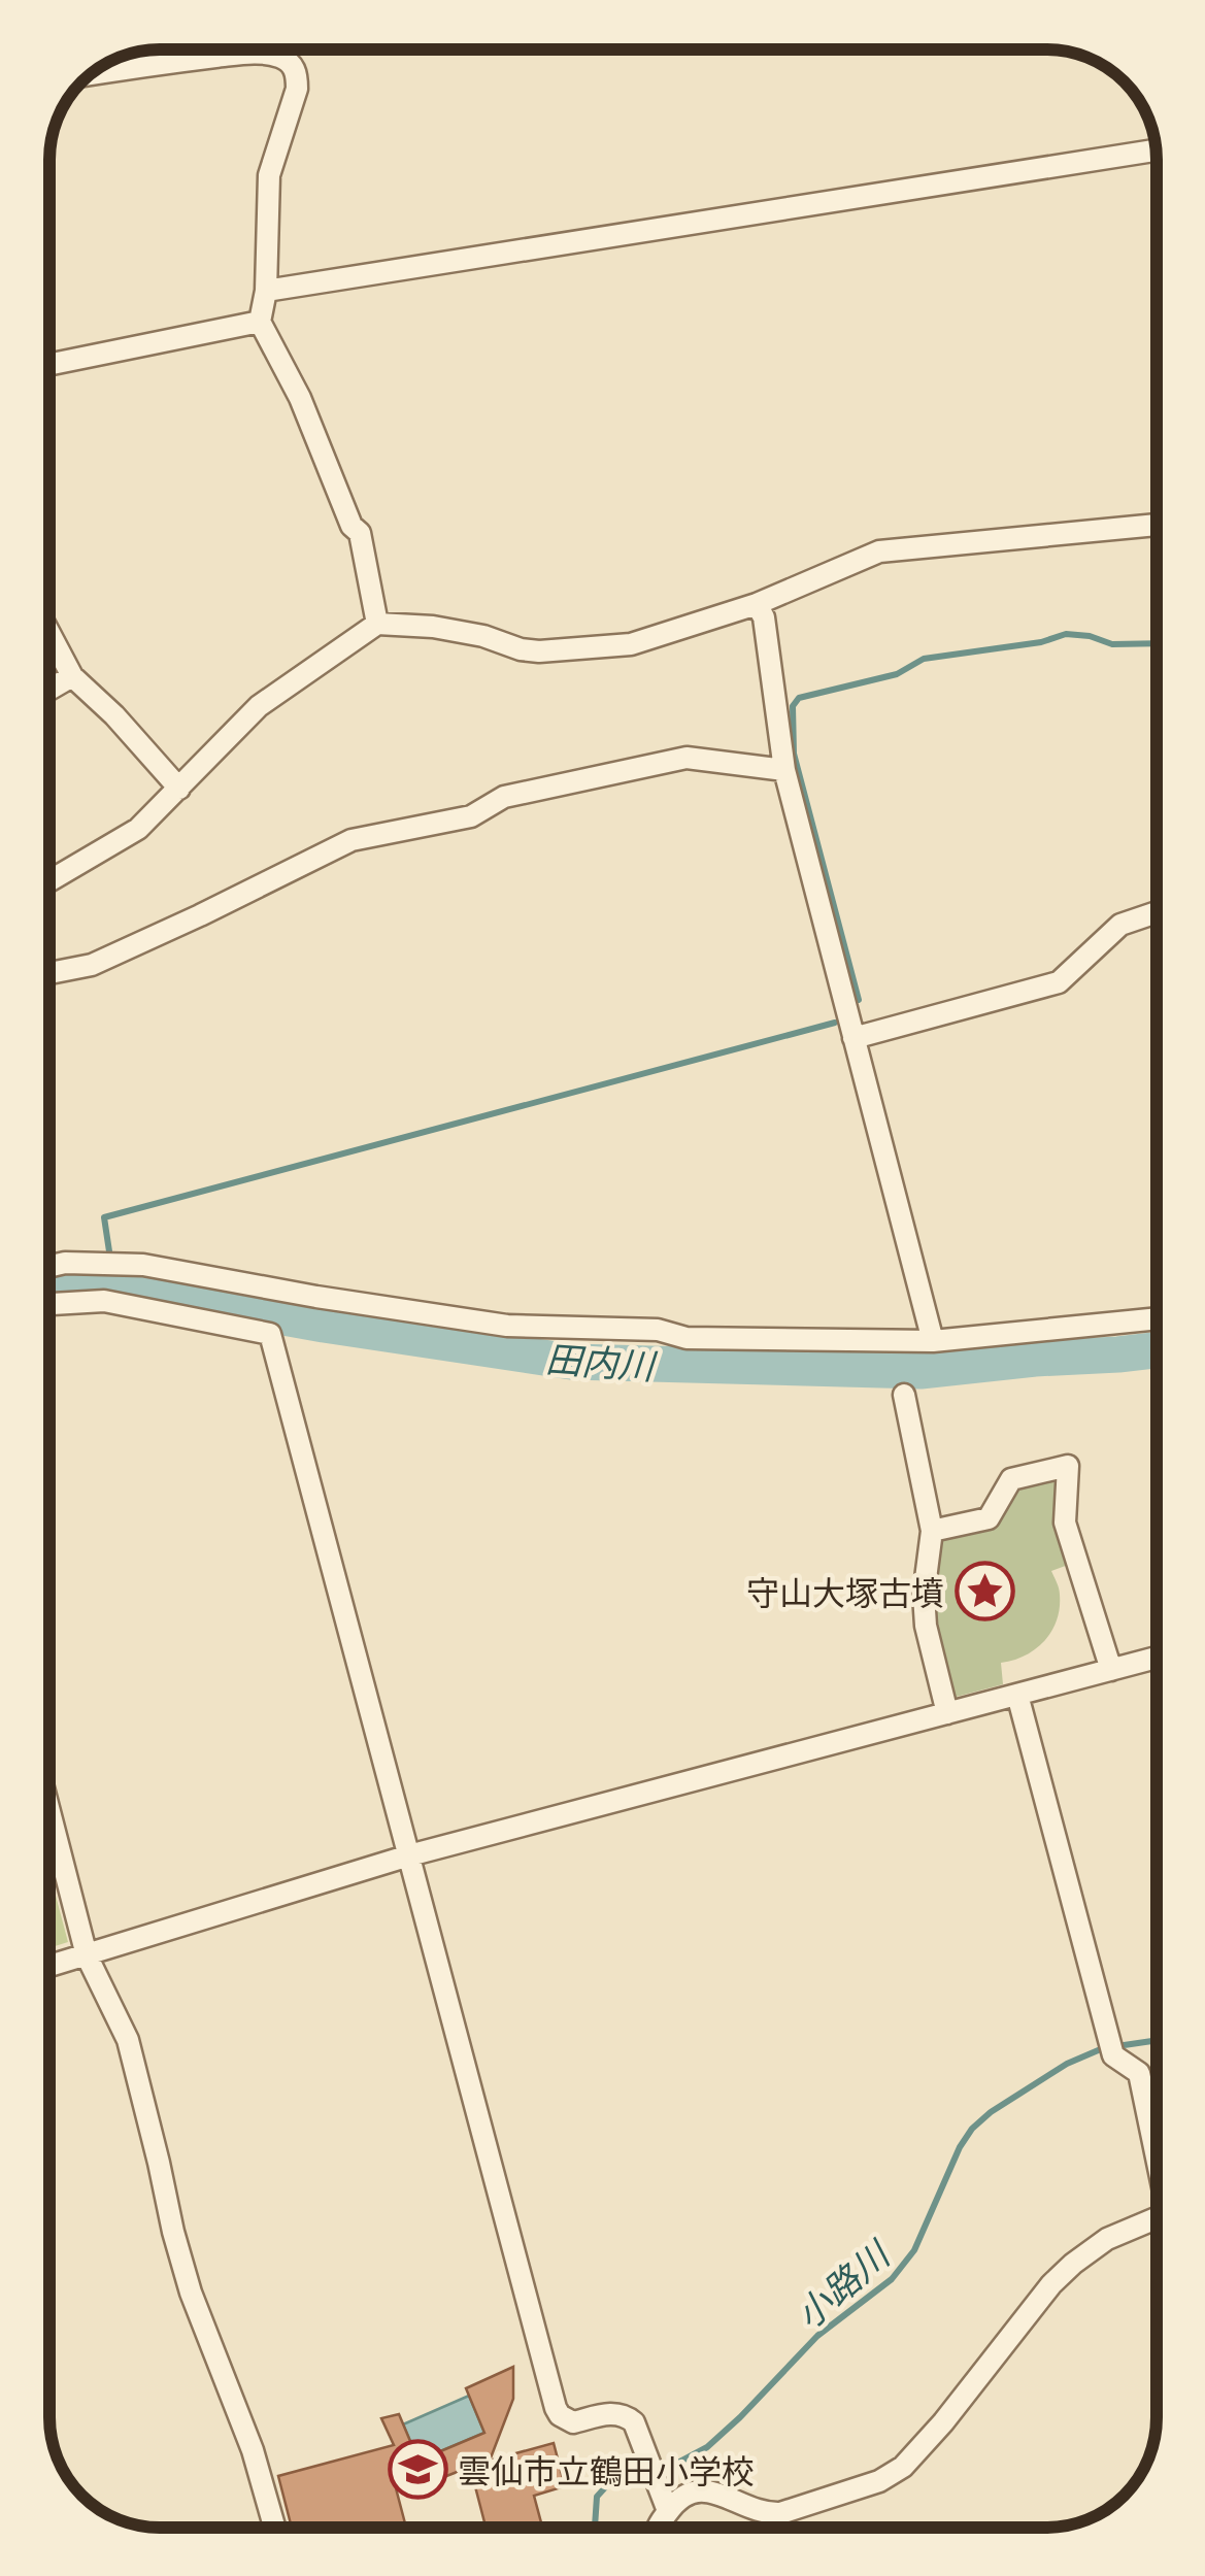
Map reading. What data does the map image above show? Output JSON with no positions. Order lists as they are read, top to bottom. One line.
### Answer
{"water":["田内川","小路川"],"places":{"place":["守山大塚古墳"],"school or university":["雲仙市立鶴田小学校"]}}
